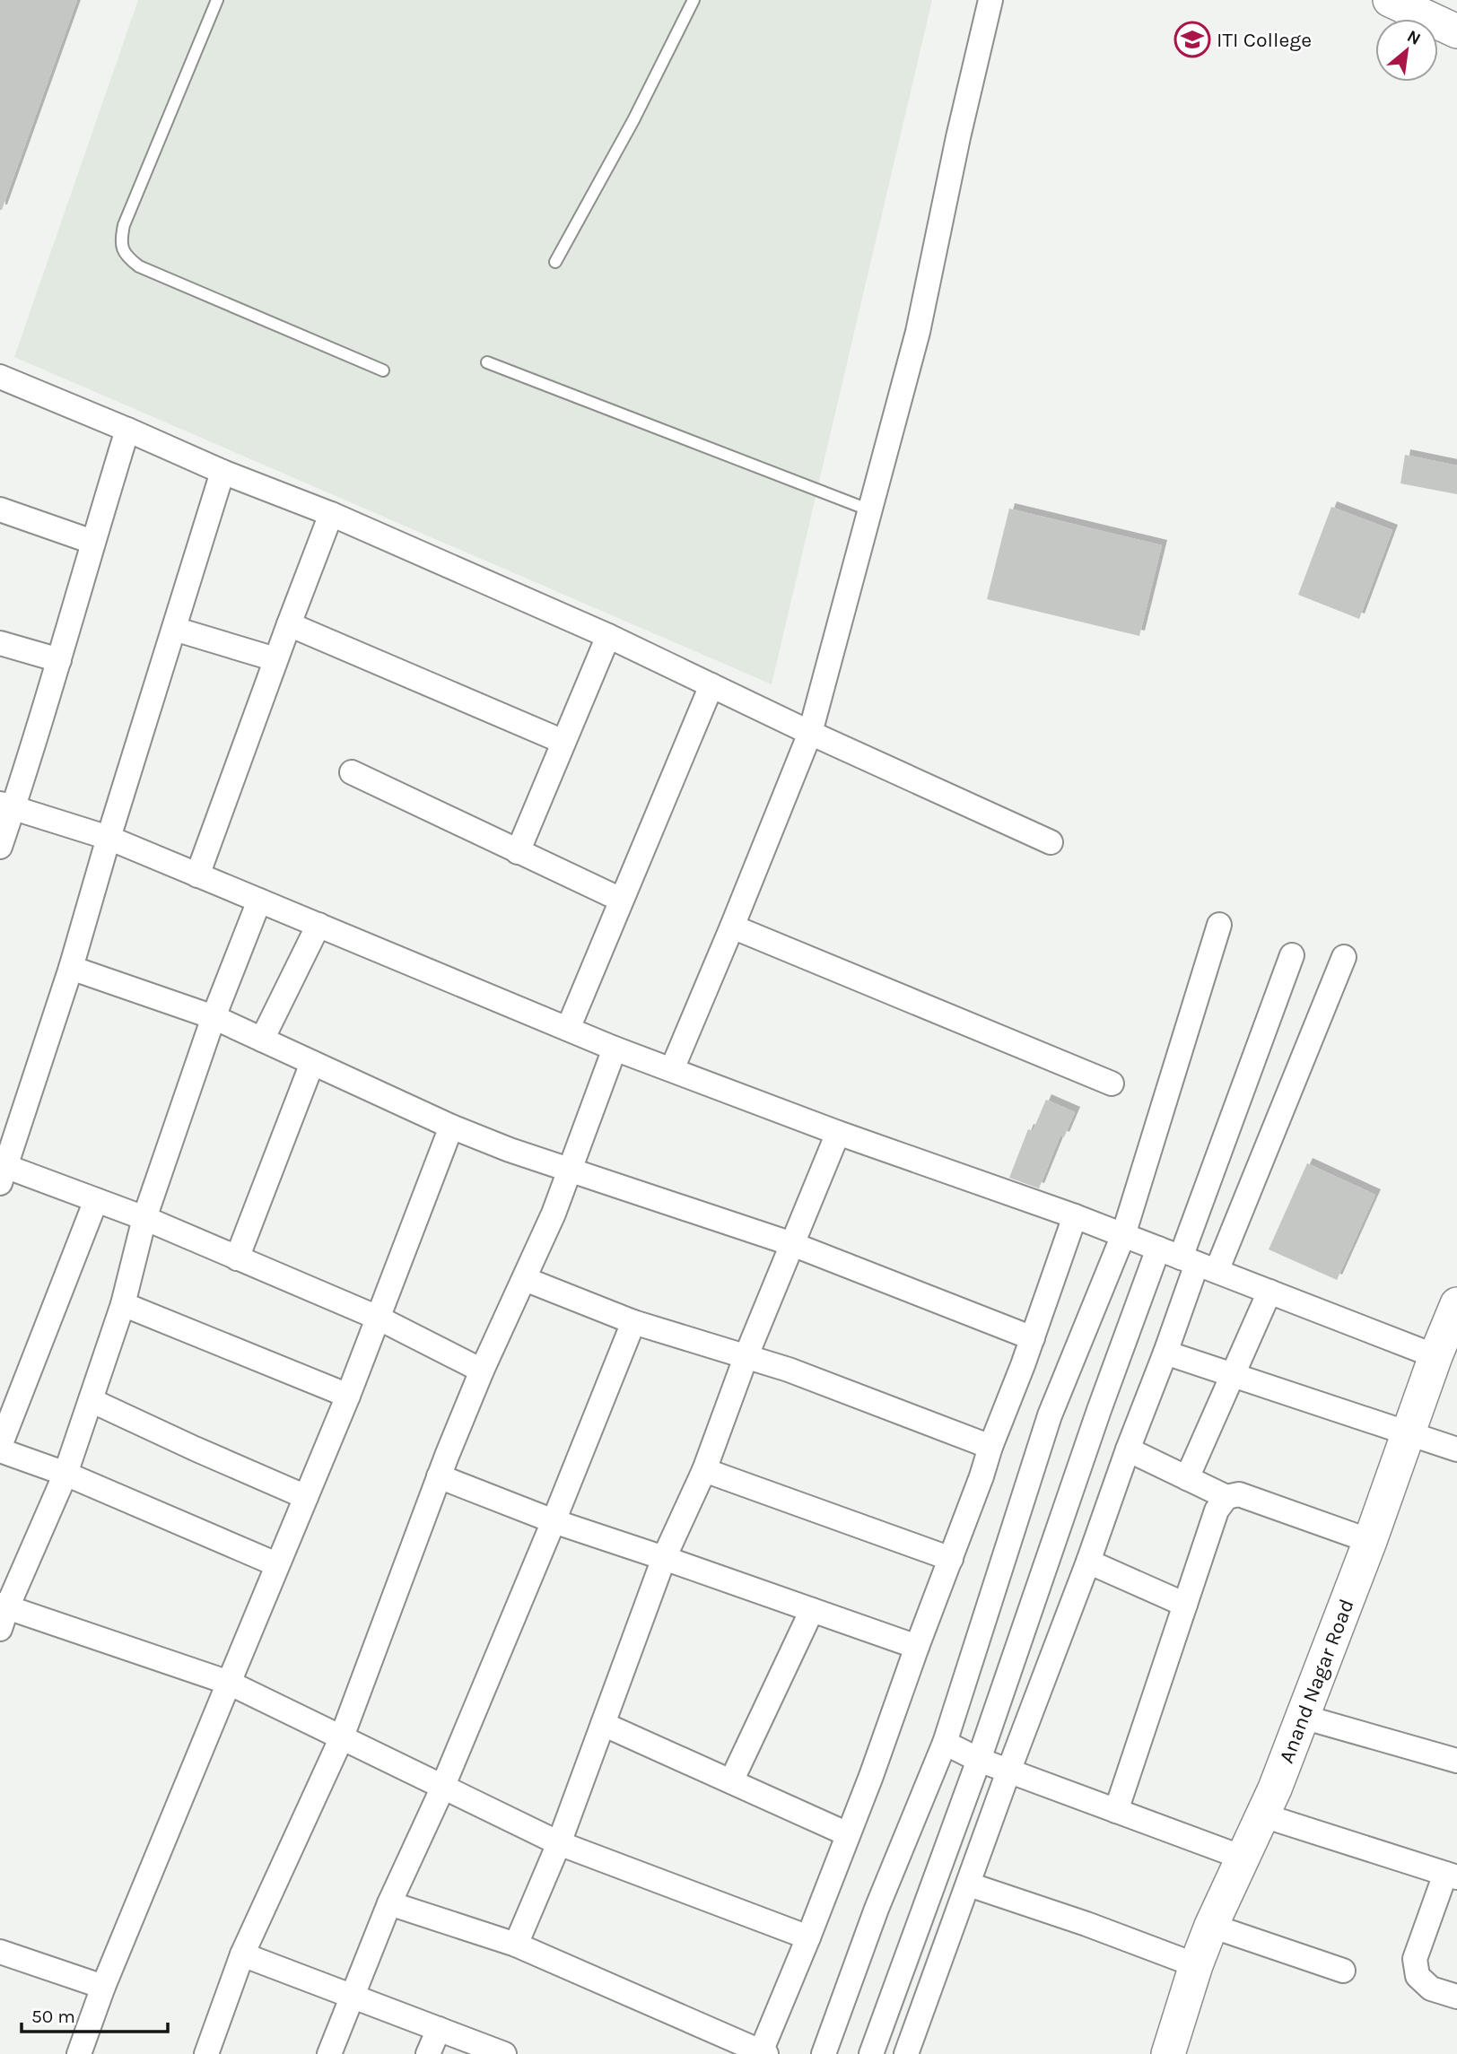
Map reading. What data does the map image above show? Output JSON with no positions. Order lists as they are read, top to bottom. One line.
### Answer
{"streets":{"street":["Anand Nagar Road"]},"places":{"school or university":["ITI College"]},"scale_bar":"50 m","north":"top right"}
